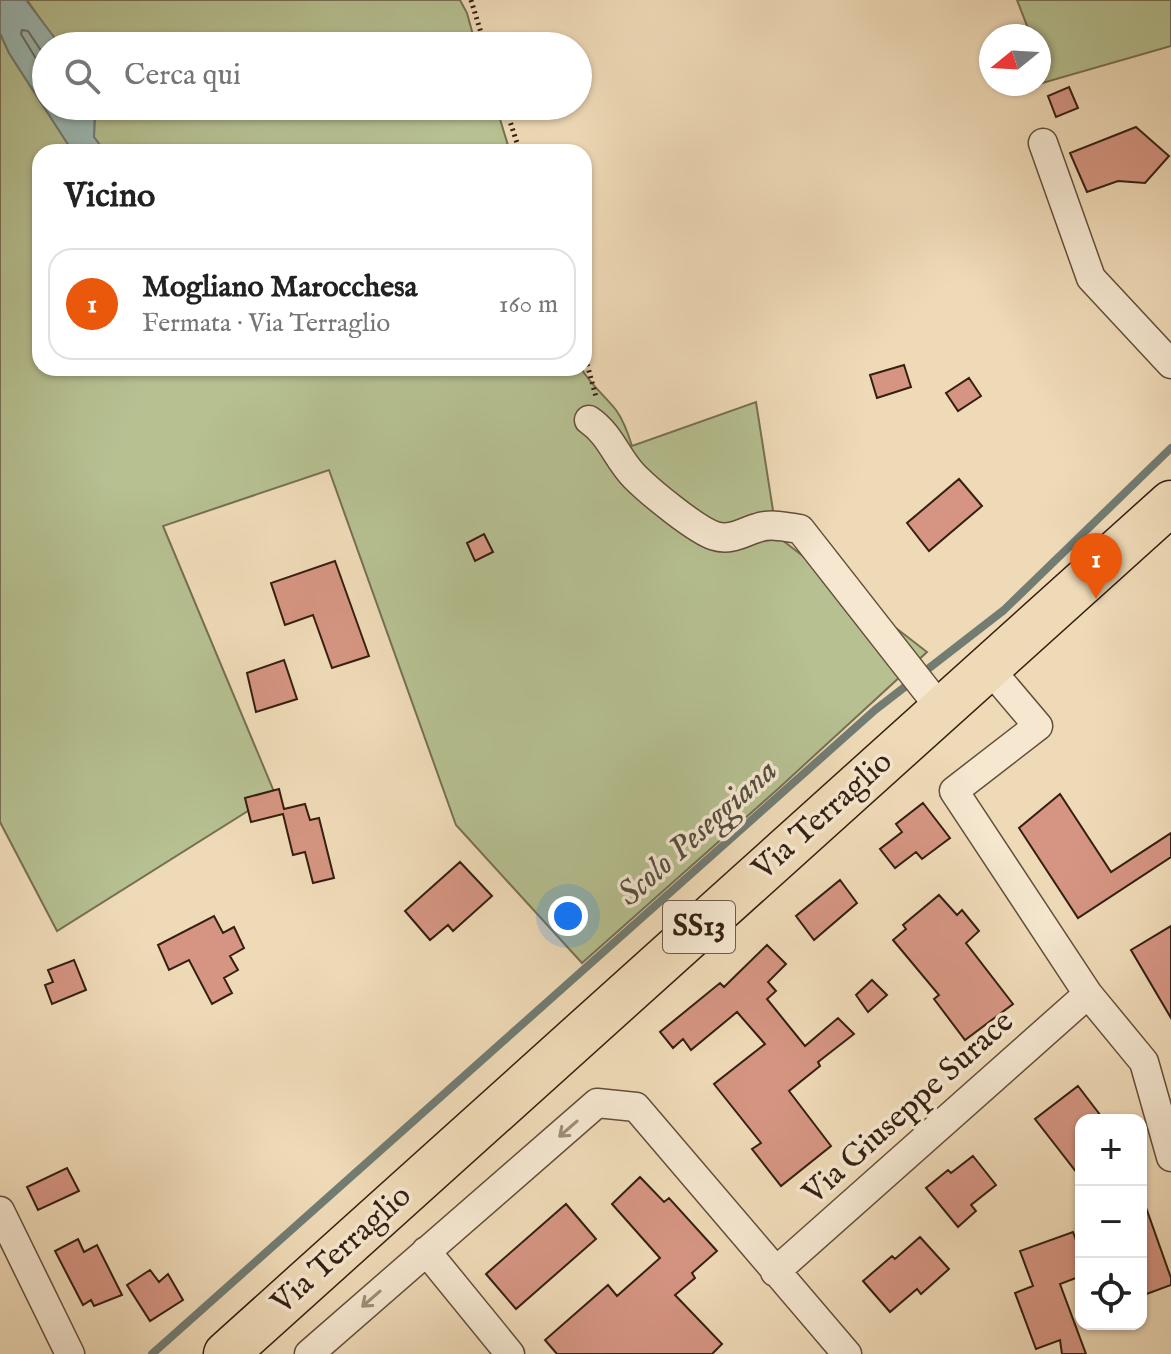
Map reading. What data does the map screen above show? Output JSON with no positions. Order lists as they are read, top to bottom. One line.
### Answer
{"streets":{"main road":["Via Terraglio","SS13"],"street":["Via Giuseppe Surace"]},"water":["Scolo Peseggiana"],"north":"left","page":{"search":"Cerca qui","heading":"Vicino","list":[{"mark":"1","name":"Mogliano Marocchesa","note":"Fermata · Via Terraglio","value":"160 m"}],"pins":"1","map_buttons":["+","−"]}}
